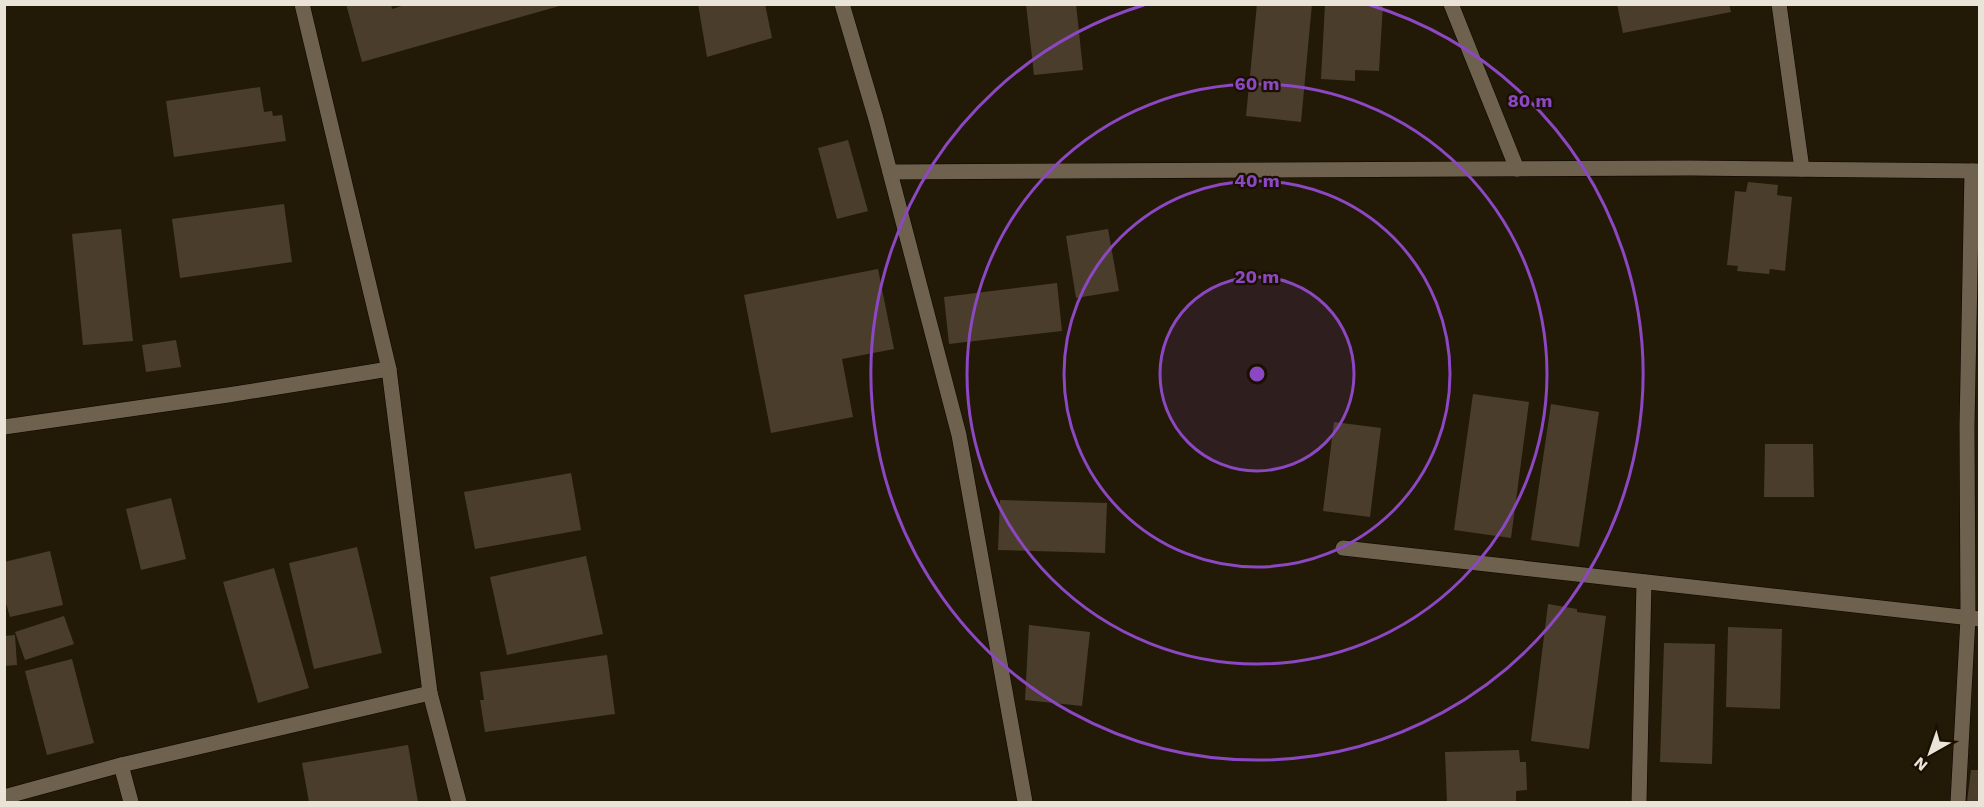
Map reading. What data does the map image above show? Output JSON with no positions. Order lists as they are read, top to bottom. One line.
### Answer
{"north":"bottom left","rings":["60 m","80 m","40 m","20 m"]}
